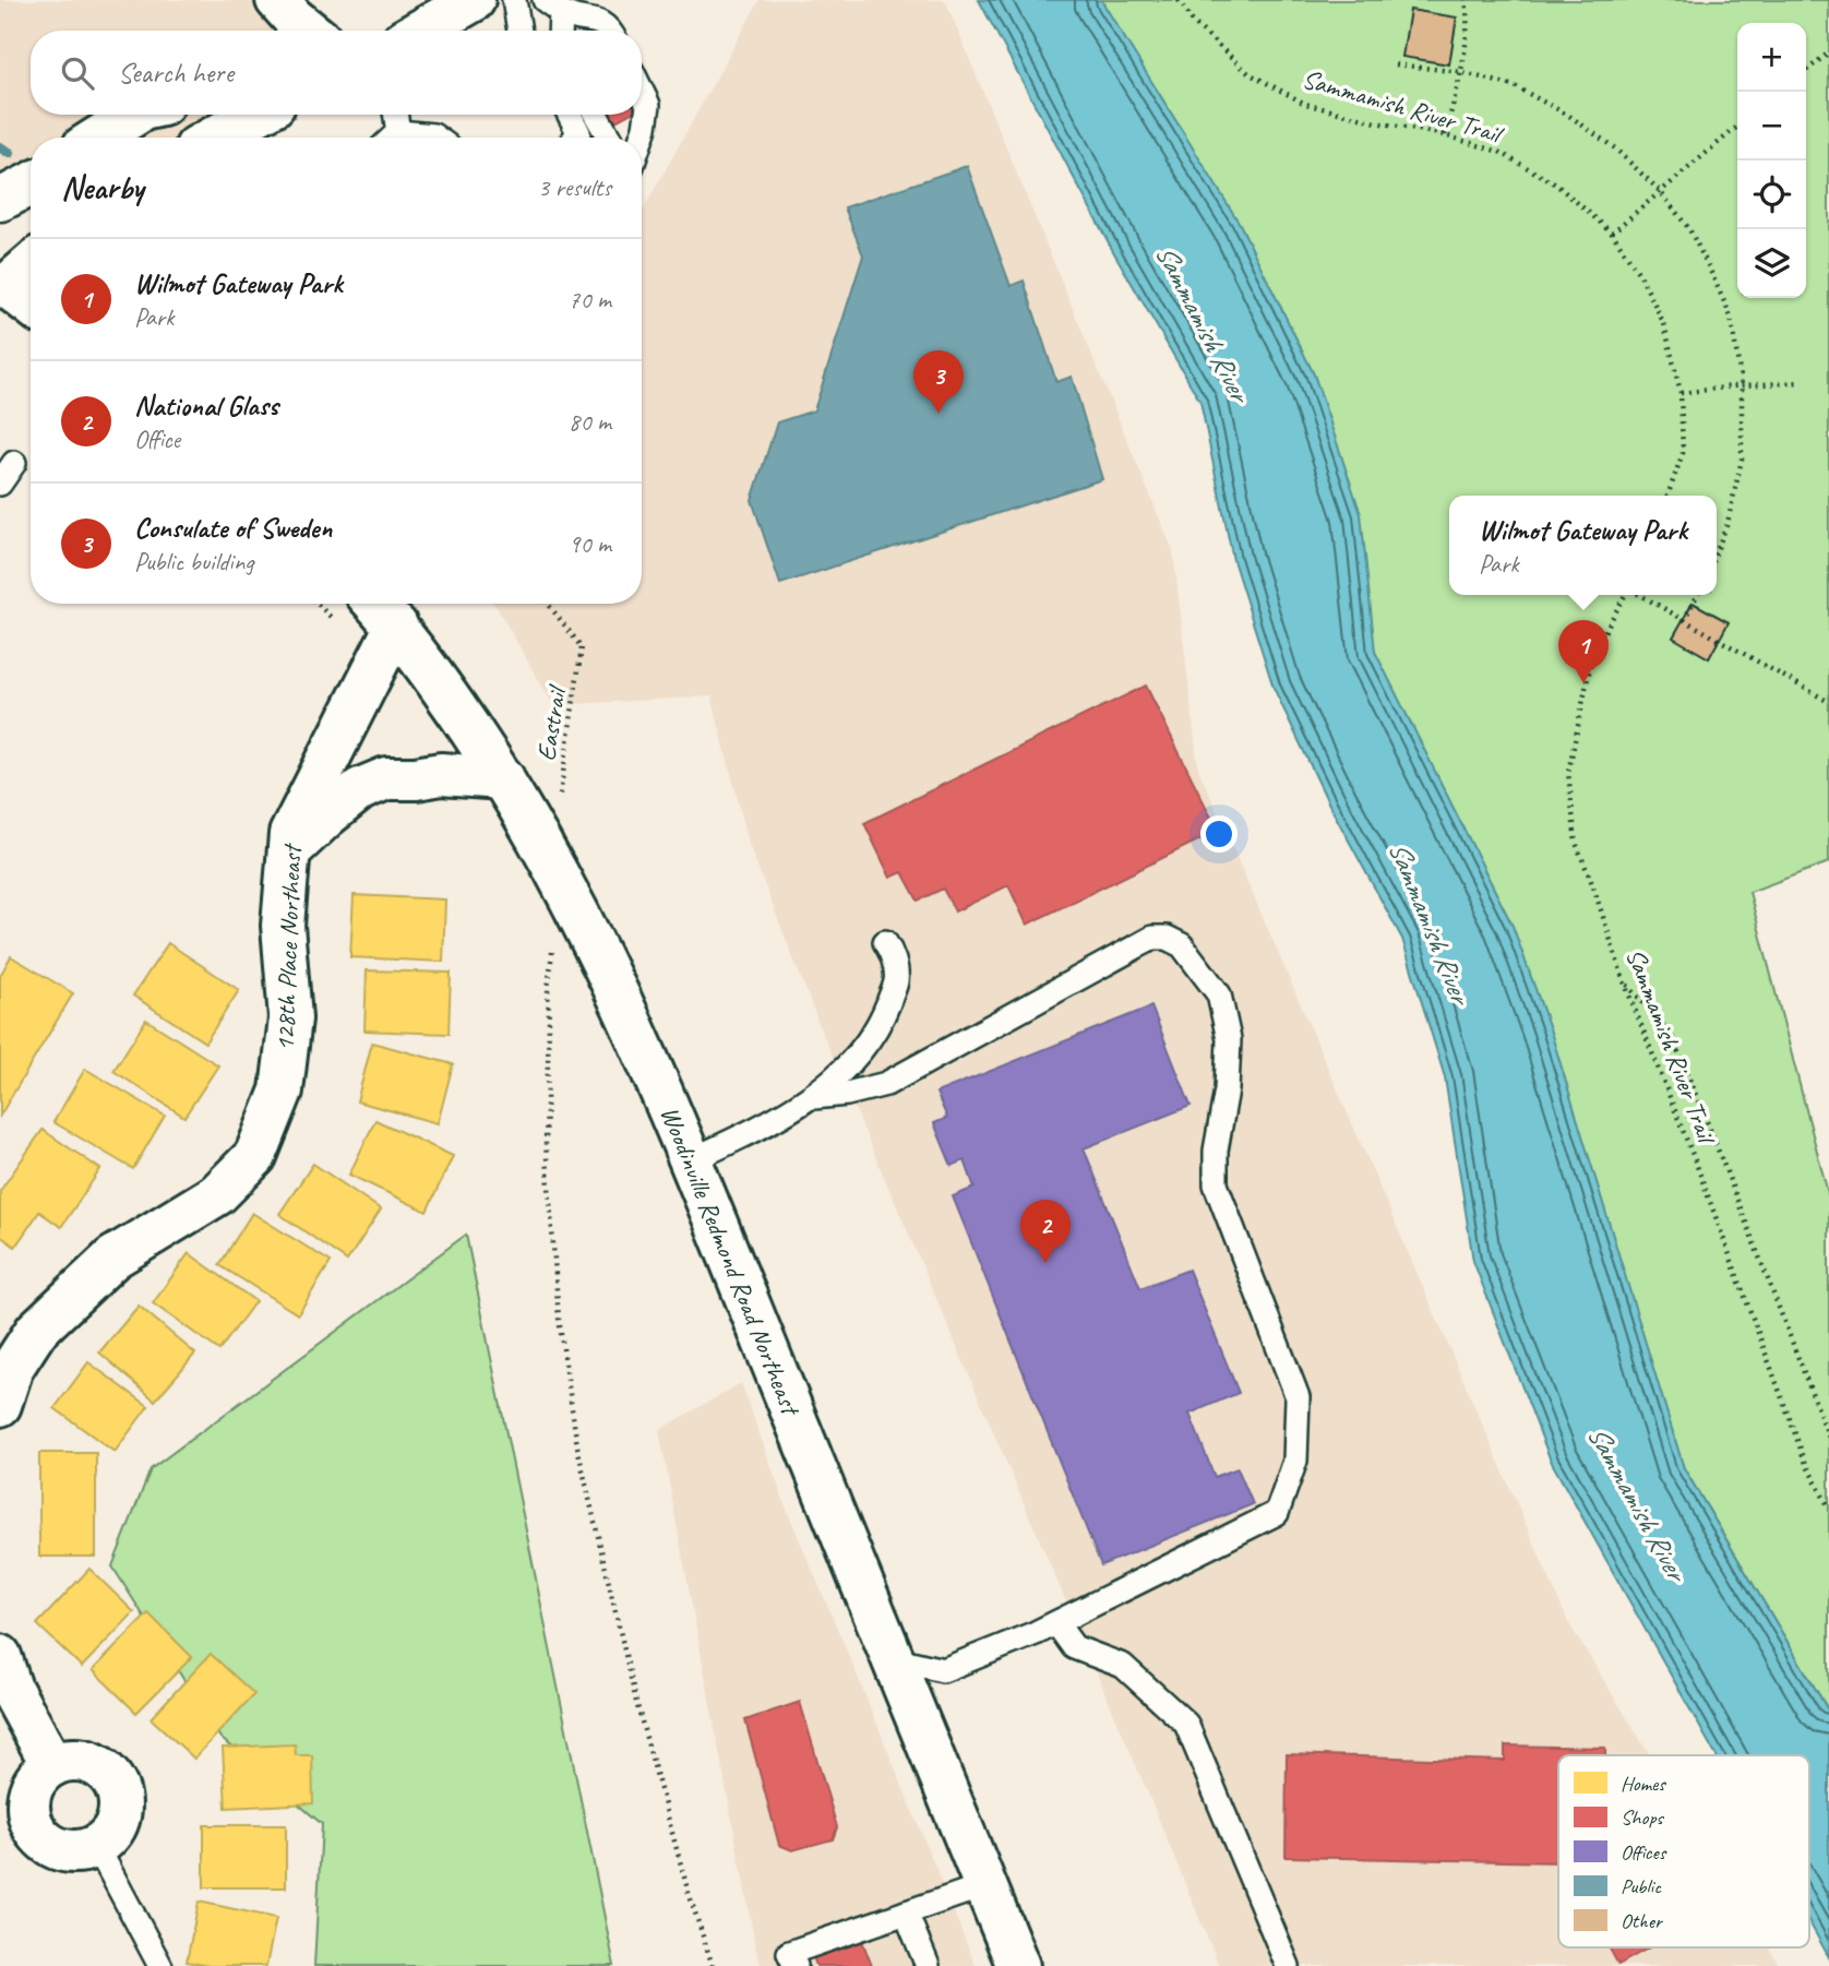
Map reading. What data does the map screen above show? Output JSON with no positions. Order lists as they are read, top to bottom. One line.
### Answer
{"streets":{"main road":["128th Place Northeast","Woodinville Redmond Road Northeast"],"path":["Sammamish River Trail","Eastrail"]},"crossings":[["128th Place Northeast","Woodinville Redmond Road Northeast"]],"water":["Sammamish River"],"legend":["Homes","Shops","Offices","Public","Other"],"page":{"map_buttons":["+","−"],"search":"Search here","heading":["Nearby","3 results"],"list":[{"mark":"1","name":"Wilmot Gateway Park","note":"Park","value":"70 m"},{"mark":"2","name":"National Glass","note":"Office","value":"80 m"},{"mark":"3","name":"Consulate of Sweden","note":"Public building","value":"90 m"}],"pins":["3","1","2"],"popup":["Wilmot Gateway Park","Park"]}}
